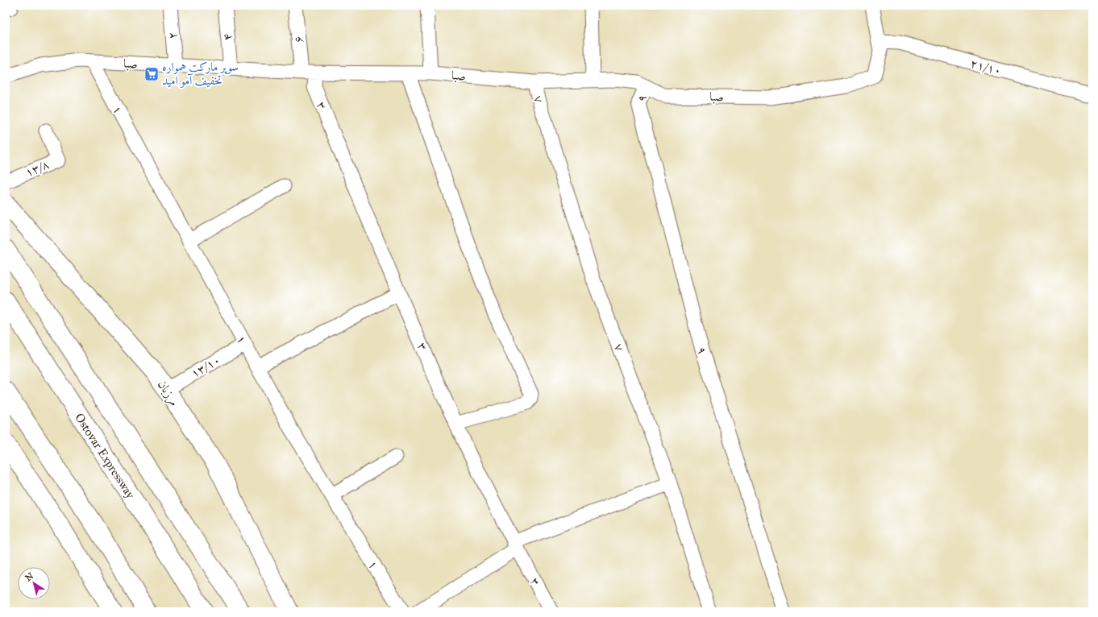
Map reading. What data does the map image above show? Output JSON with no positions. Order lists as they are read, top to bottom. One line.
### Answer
{"streets":{"main road":["مرزبان","Ostovar Expressway"],"street":["۲","۴","۶","صبا","۲۱/۱۰","۹","۷","۳","۱","۱۳/۸","۱۳/۱۰"]},"crossings":[["۲","صبا"],["۴","صبا"],["۶","صبا"],["صبا","۲۱/۱۰"],["صبا","۹"],["صبا","۷"],["صبا","۳"],["صبا","۱"],["۱","۱۳/۱۰"],["۱۳/۱۰","مرزبان"]],"places":{"supermarket":["سوپر مارکت همواره تخفیف آمو امید"]},"north":"top left"}
